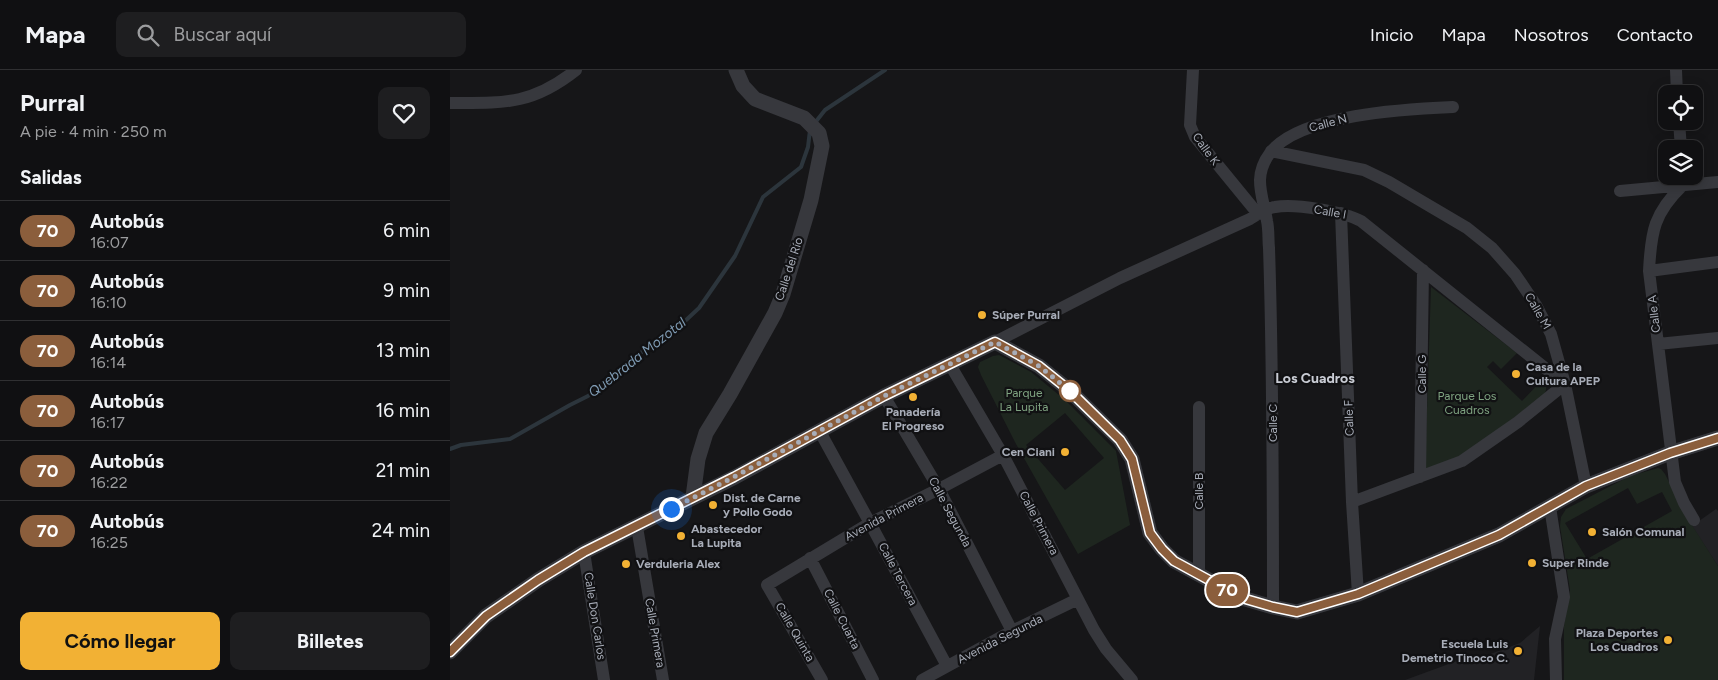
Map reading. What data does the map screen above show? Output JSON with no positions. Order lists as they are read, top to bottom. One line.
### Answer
{"streets":{"street":["Calle N","Calle K","Calle I","Calle del Río","Calle M","Calle A","Calle G","Calle F","Calle C","Calle B","Calle Segunda","Avenida Primera","Calle Primera","Calle Tercera","Calle Don Carlos","Calle Cuarta","Calle Quinta","Avenida Segunda"]},"crossings":[["Calle N","Calle M"],["Calle K","Calle I"],["Calle K","Calle C"],["Calle I","Calle M"],["Calle I","Calle G"],["Calle I","Calle F"],["Calle I","Calle C"],["Calle Segunda","Avenida Primera"],["Calle Segunda","Avenida Segunda"],["Avenida Primera","Calle Primera"],["Avenida Primera","Calle Tercera"],["Avenida Primera","Calle Cuarta"],["Avenida Primera","Calle Quinta"],["Calle Primera","Avenida Segunda"],["Calle Tercera","Avenida Segunda"]],"districts":["Los Cuadros"],"water":["Quebrada Mozotal"],"parks":["Parque La Lupita","Parque Los Cuadros"],"places":["Súper Purral","Casa de la Cultura APEP","Panadería El Progreso","Cen Ciani","Dist. de Carne y Pollo Godo","Salón Comunal","Abastecedor La Lupita","Super Rinde","Verduleria Alex","Plaza Deportes Los Cuadros","Escuela Luis Demetrio Tinoco C."],"lines":["bus line 70"],"page":{"header":"Mapa","search":"Buscar aquí","nav":["Inicio","Mapa","Nosotros","Contacto"],"heading":[["Purral","A pie · 4 min · 250 m"],"Salidas"],"on_map":"70","list":[{"mark":"70","name":"Autobús","note":"16:07","value":"6 min"},{"mark":"70","name":"Autobús","note":"16:10","value":"9 min"},{"mark":"70","name":"Autobús","note":"16:14","value":"13 min"},{"mark":"70","name":"Autobús","note":"16:17","value":"16 min"},{"mark":"70","name":"Autobús","note":"16:22","value":"21 min"},{"mark":"70","name":"Autobús","note":"16:25","value":"24 min"}],"buttons":["Cómo llegar","Billetes"]}}
